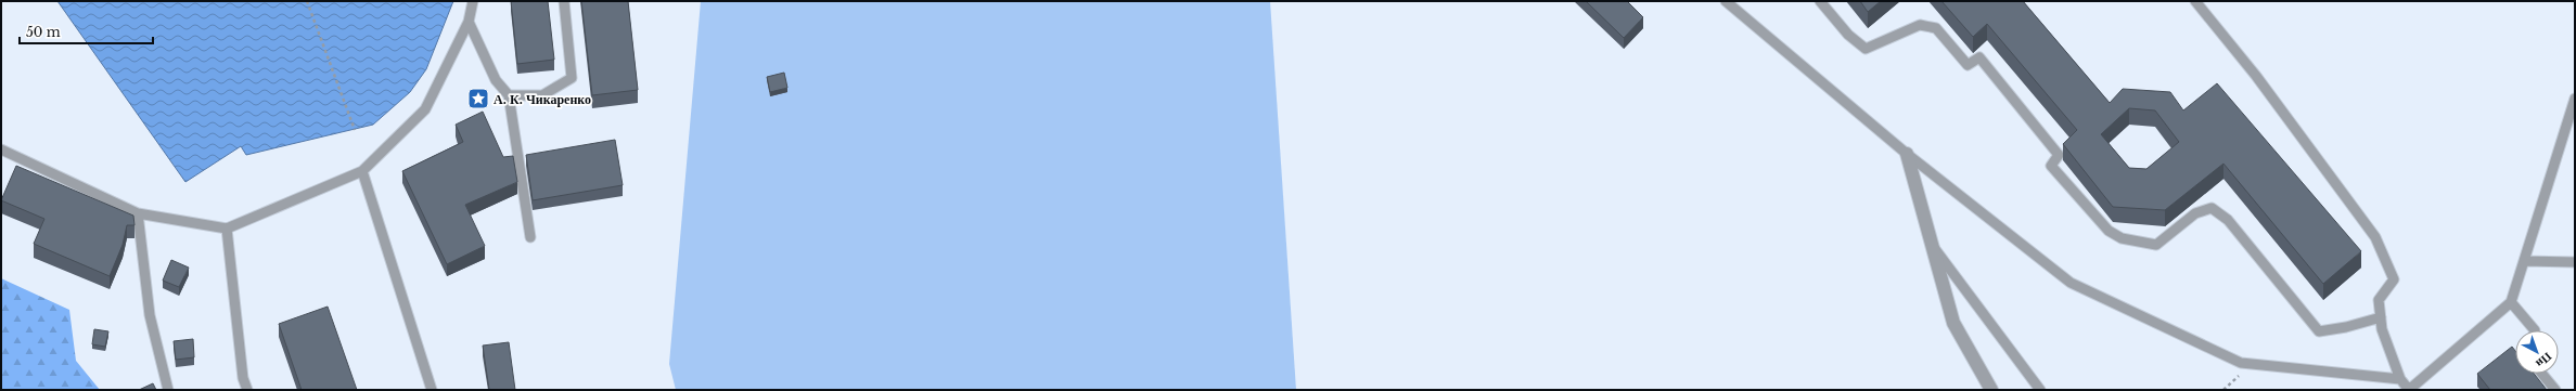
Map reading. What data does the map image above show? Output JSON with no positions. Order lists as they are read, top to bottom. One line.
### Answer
{"places":{"place":["А. К. Чикаренко"]},"scale_bar":"50 m","north":"bottom right"}
